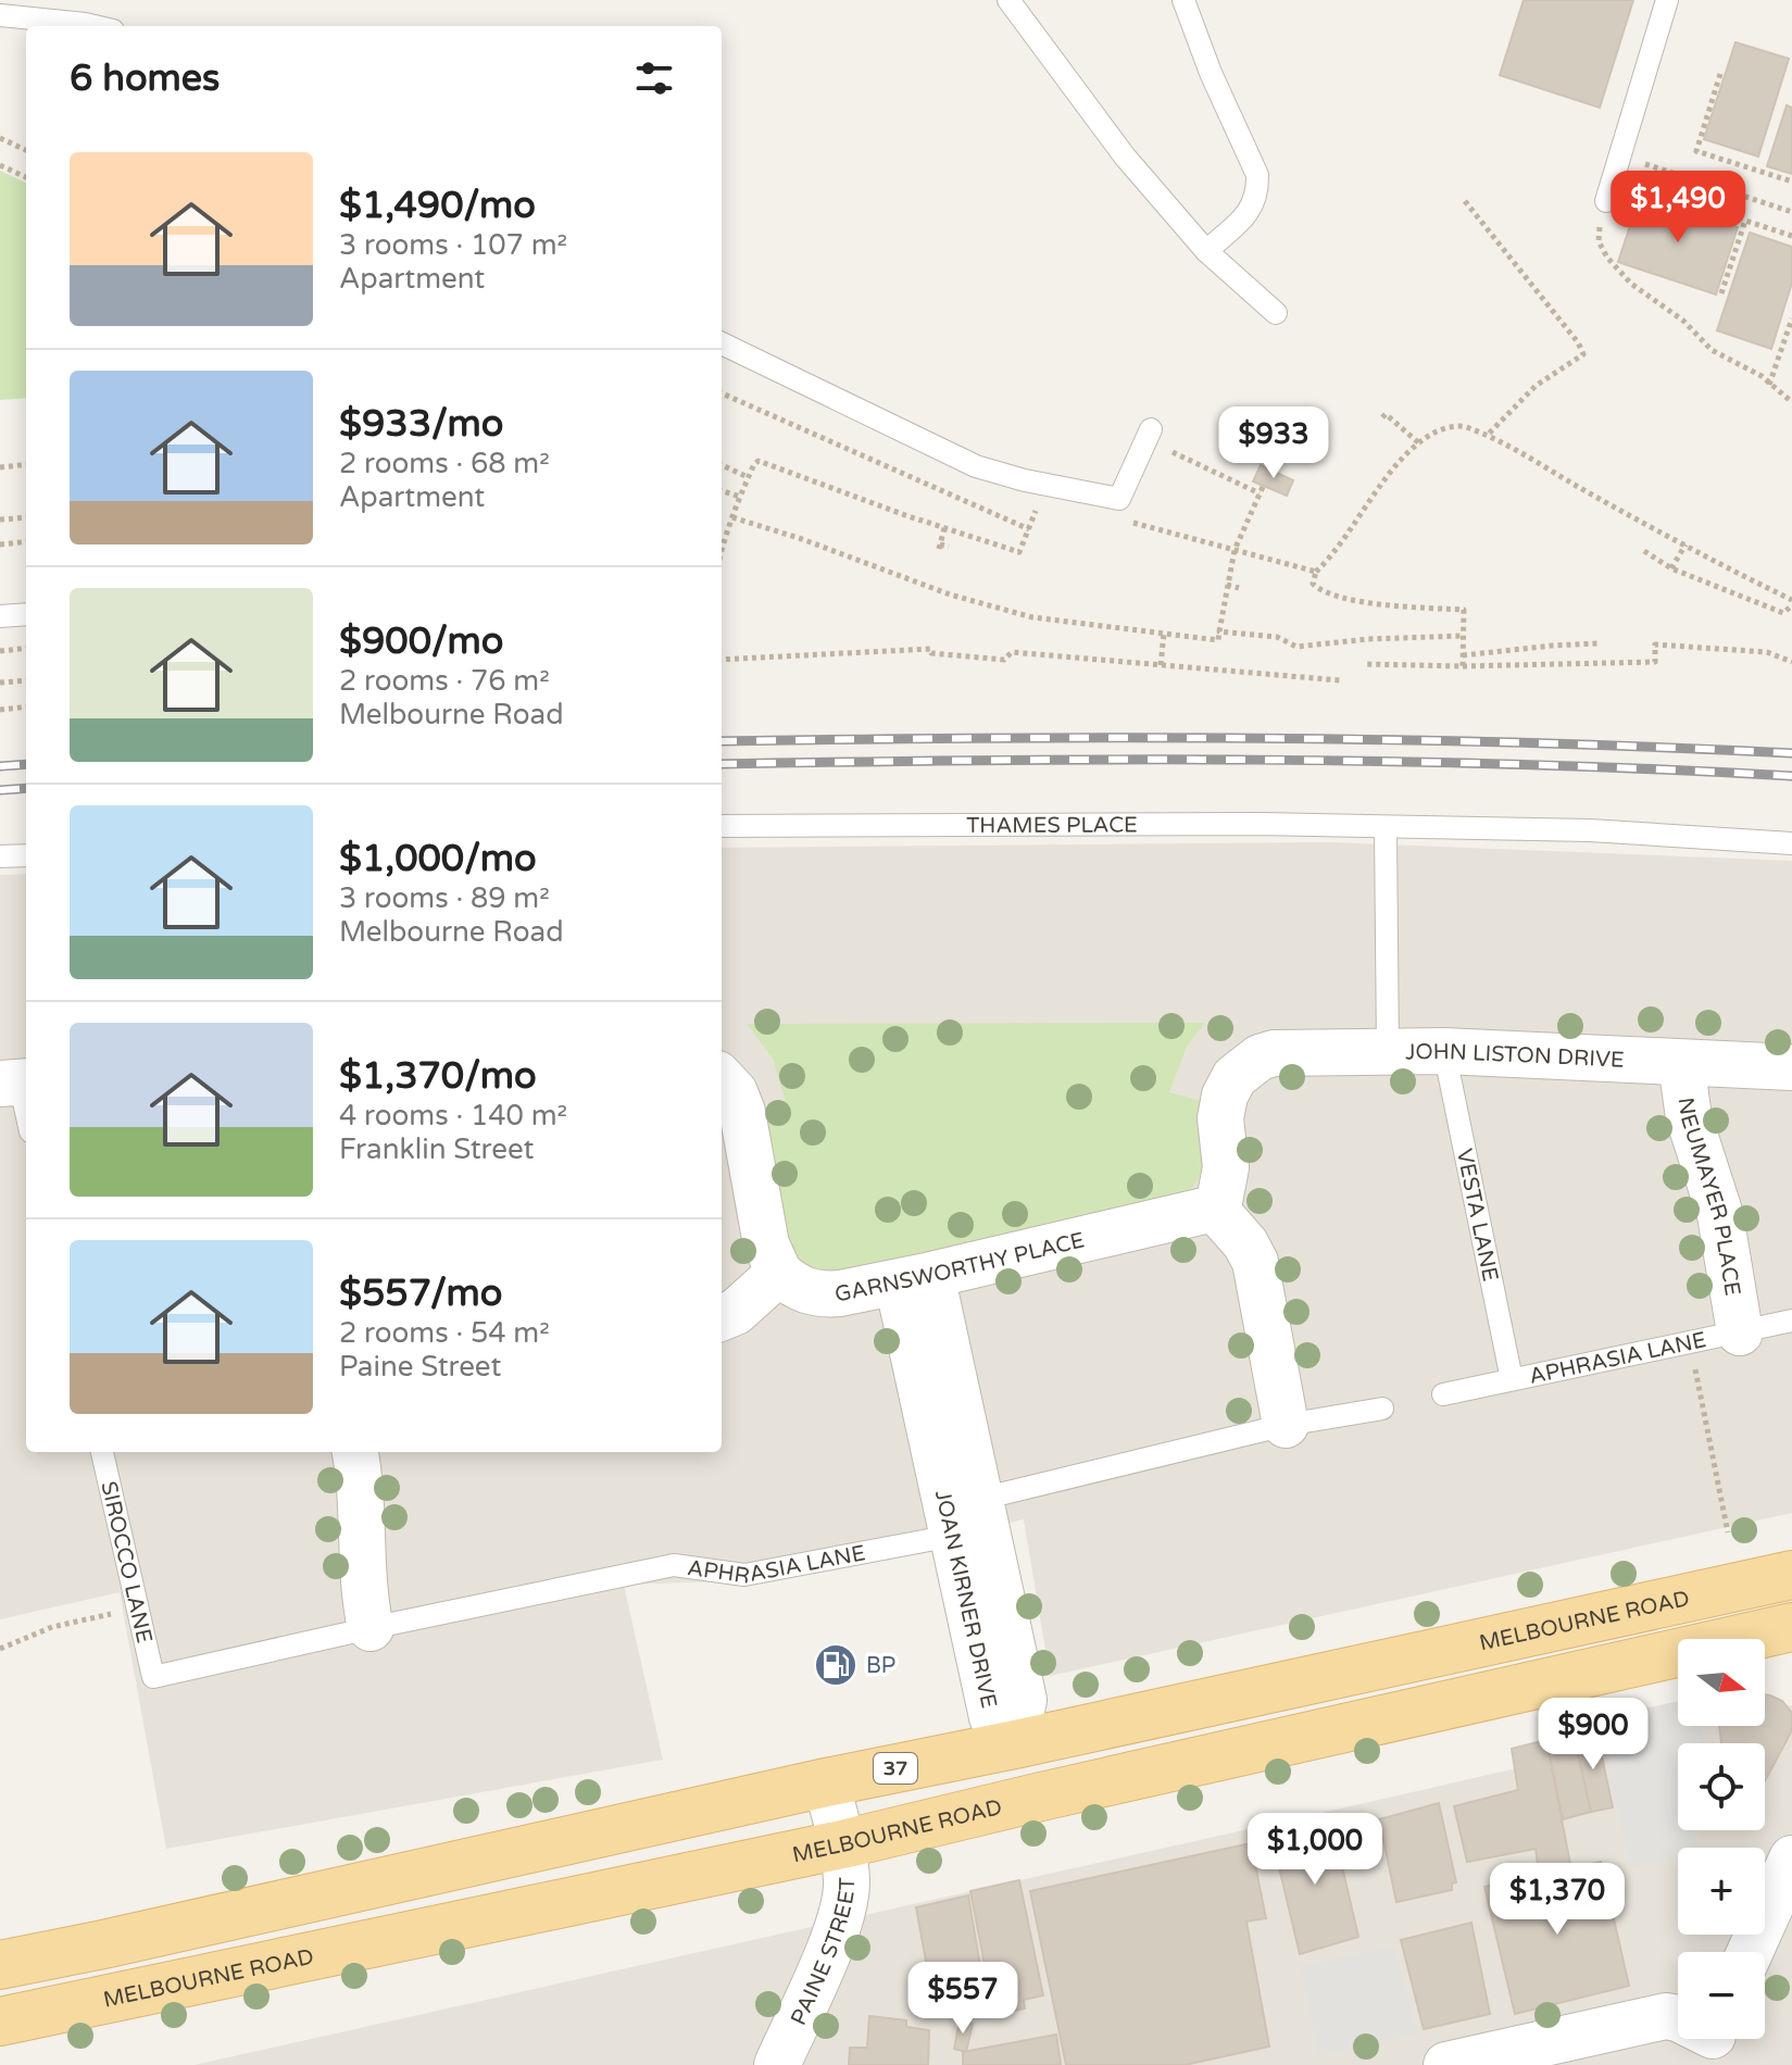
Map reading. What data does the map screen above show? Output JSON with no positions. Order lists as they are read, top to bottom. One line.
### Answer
{"streets":{"main road":["MELBOURNE ROAD","37"],"street":["JOHN LISTON DRIVE","NEUMAYER PLACE","GARNSWORTHY PLACE","JOAN KIRNER DRIVE","PAINE STREET"],"lane":["THAMES PLACE","VESTA LANE","APHRASIA LANE","SIROCCO LANE"]},"crossings":[["JOHN LISTON DRIVE","NEUMAYER PLACE"],["JOHN LISTON DRIVE","VESTA LANE"],["JOHN LISTON DRIVE","GARNSWORTHY PLACE"],["NEUMAYER PLACE","APHRASIA LANE"],["VESTA LANE","APHRASIA LANE"],["GARNSWORTHY PLACE","JOAN KIRNER DRIVE"],["APHRASIA LANE","SIROCCO LANE"],["APHRASIA LANE","JOAN KIRNER DRIVE"],["JOAN KIRNER DRIVE","MELBOURNE ROAD"],["MELBOURNE ROAD","PAINE STREET"]],"places":{"fuel station":["BP"]},"north":"right","page":{"heading":"6 homes","list":[{"name":"$1,490/mo","note":"3 rooms · 107 m² · Apartment"},{"name":"$933/mo","note":"2 rooms · 68 m² · Apartment"},{"name":"$900/mo","note":"2 rooms · 76 m² · Melbourne Road"},{"name":"$1,000/mo","note":"3 rooms · 89 m² · Melbourne Road"},{"name":"$1,370/mo","note":"4 rooms · 140 m² · Franklin Street"},{"name":"$557/mo","note":"2 rooms · 54 m² · Paine Street"}],"price":["$1,490","$933","$900","$1,000","$1,370","$557"],"map_buttons":["+","−"]}}
